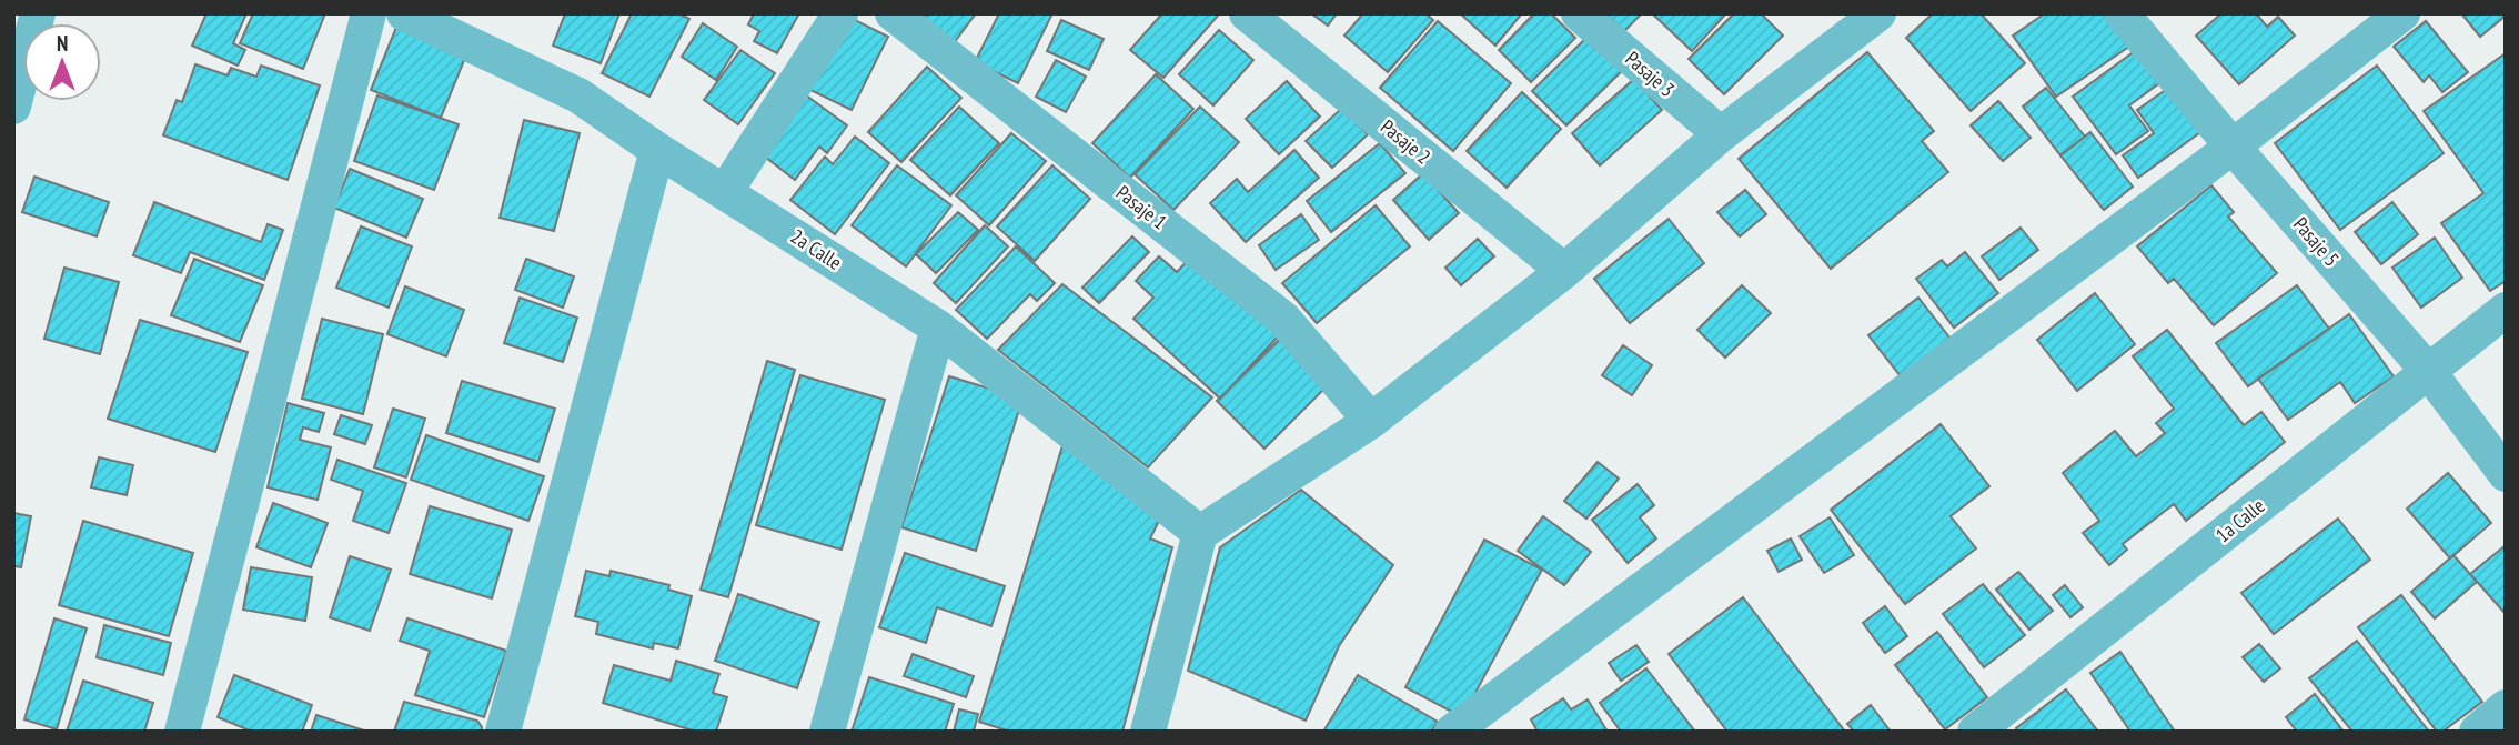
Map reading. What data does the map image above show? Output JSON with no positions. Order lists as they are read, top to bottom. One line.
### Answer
{"streets":{"street":["Pasaje 3","Pasaje 2","Pasaje 1","Pasaje 5","2a Calle","1a Calle"]},"crossings":[["Pasaje 5","1a Calle"]],"north":"top"}
